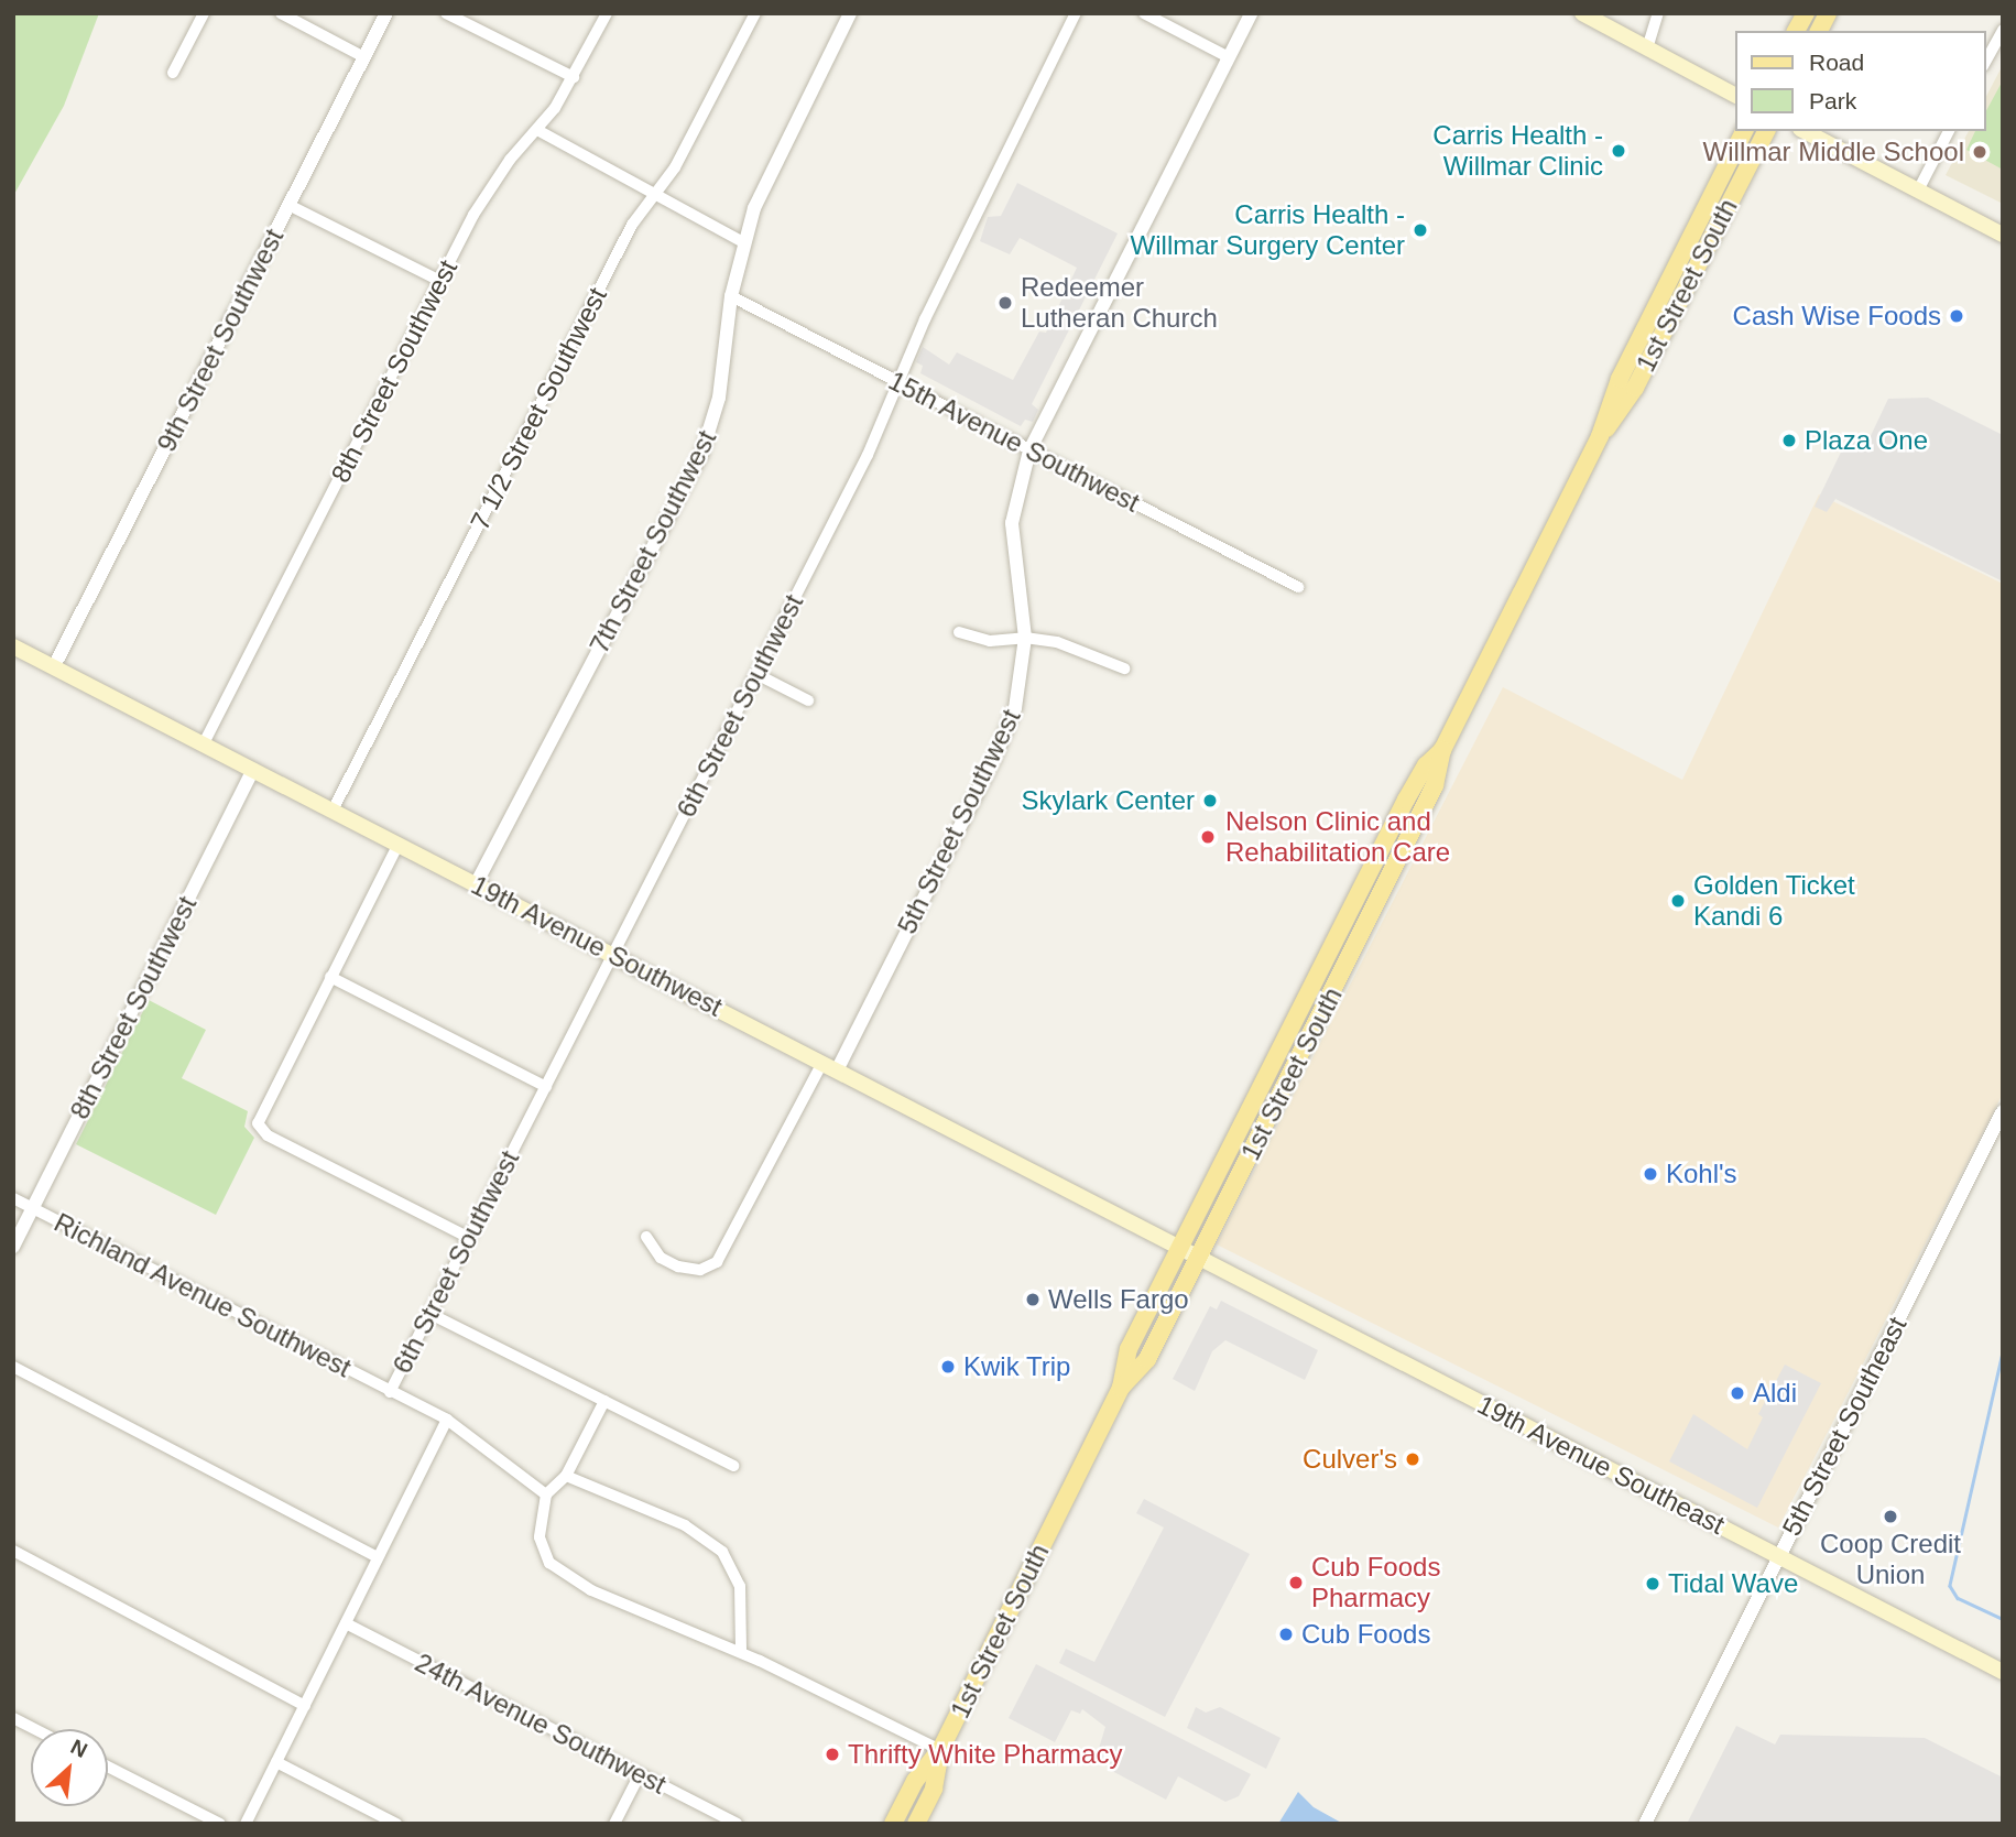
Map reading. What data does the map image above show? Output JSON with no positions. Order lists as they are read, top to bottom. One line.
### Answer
{"streets":{"main road":["1st Street South","19th Avenue Southwest","19th Avenue Southeast"],"street":["9th Street Southwest","8th Street Southwest","7 1/2 Street Southwest","15th Avenue Southwest","7th Street Southwest","6th Street Southwest","5th Street Southwest","Richland Avenue Southwest","5th Street Southeast","24th Avenue Southwest"]},"crossings":[["1st Street South","19th Avenue Southwest"],["1st Street South","19th Avenue Southeast"],["9th Street Southwest","19th Avenue Southwest"],["8th Street Southwest","19th Avenue Southwest"],["8th Street Southwest","Richland Avenue Southwest"],["7 1/2 Street Southwest","19th Avenue Southwest"],["15th Avenue Southwest","7th Street Southwest"],["15th Avenue Southwest","6th Street Southwest"],["15th Avenue Southwest","5th Street Southwest"],["7th Street Southwest","19th Avenue Southwest"],["6th Street Southwest","19th Avenue Southwest"],["6th Street Southwest","Richland Avenue Southwest"],["5th Street Southwest","19th Avenue Southwest"],["19th Avenue Southwest","19th Avenue Southeast"],["5th Street Southeast","19th Avenue Southeast"]],"places":["Carris Health - Willmar Clinic","Willmar Middle School","Carris Health - Willmar Surgery Center","Redeemer Lutheran Church","Cash Wise Foods","Plaza One","Skylark Center","Nelson Clinic and Rehabilitation Care","Golden Ticket Kandi 6","Kohl's","Wells Fargo","Kwik Trip","Aldi","Culver's","Coop Credit Union","Cub Foods Pharmacy","Tidal Wave","Cub Foods","Thrifty White Pharmacy"],"legend":["Road","Park"],"north":"top right"}
